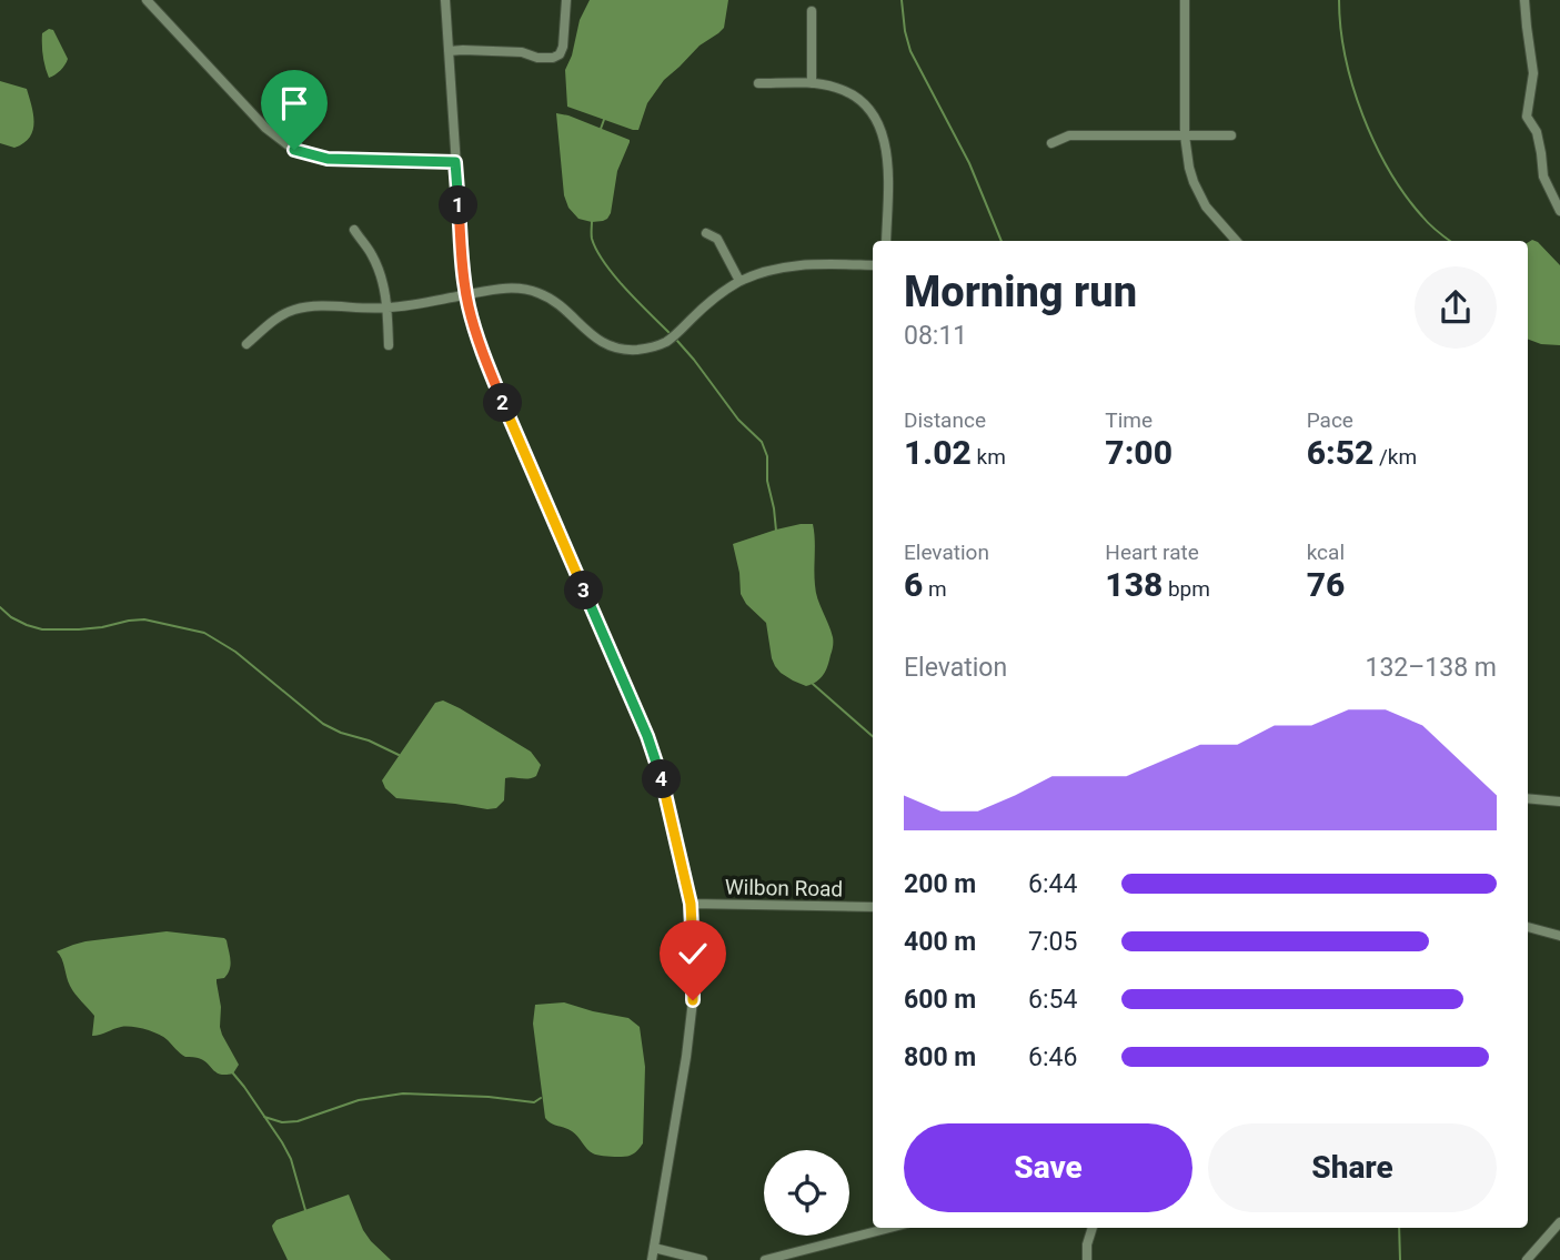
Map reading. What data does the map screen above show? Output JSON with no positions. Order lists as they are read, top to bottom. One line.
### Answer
{"streets":{"street":["Wilbon Road"]},"page":{"pins":["1","2","3","4"],"heading":["Morning run","08:11"],"stats":[["Distance","1.02 km"],["Time","7:00"],["Pace","6:52 /km"],["Elevation","6 m"],["Heart rate","138 bpm"],["kcal","76"]],"chart":["Elevation","132–138 m"],"list":[{"name":"200 m","note":"6:44"},{"name":"400 m","note":"7:05"},{"name":"600 m","note":"6:54"},{"name":"800 m","note":"6:46"}],"buttons":["Save","Share"]}}
